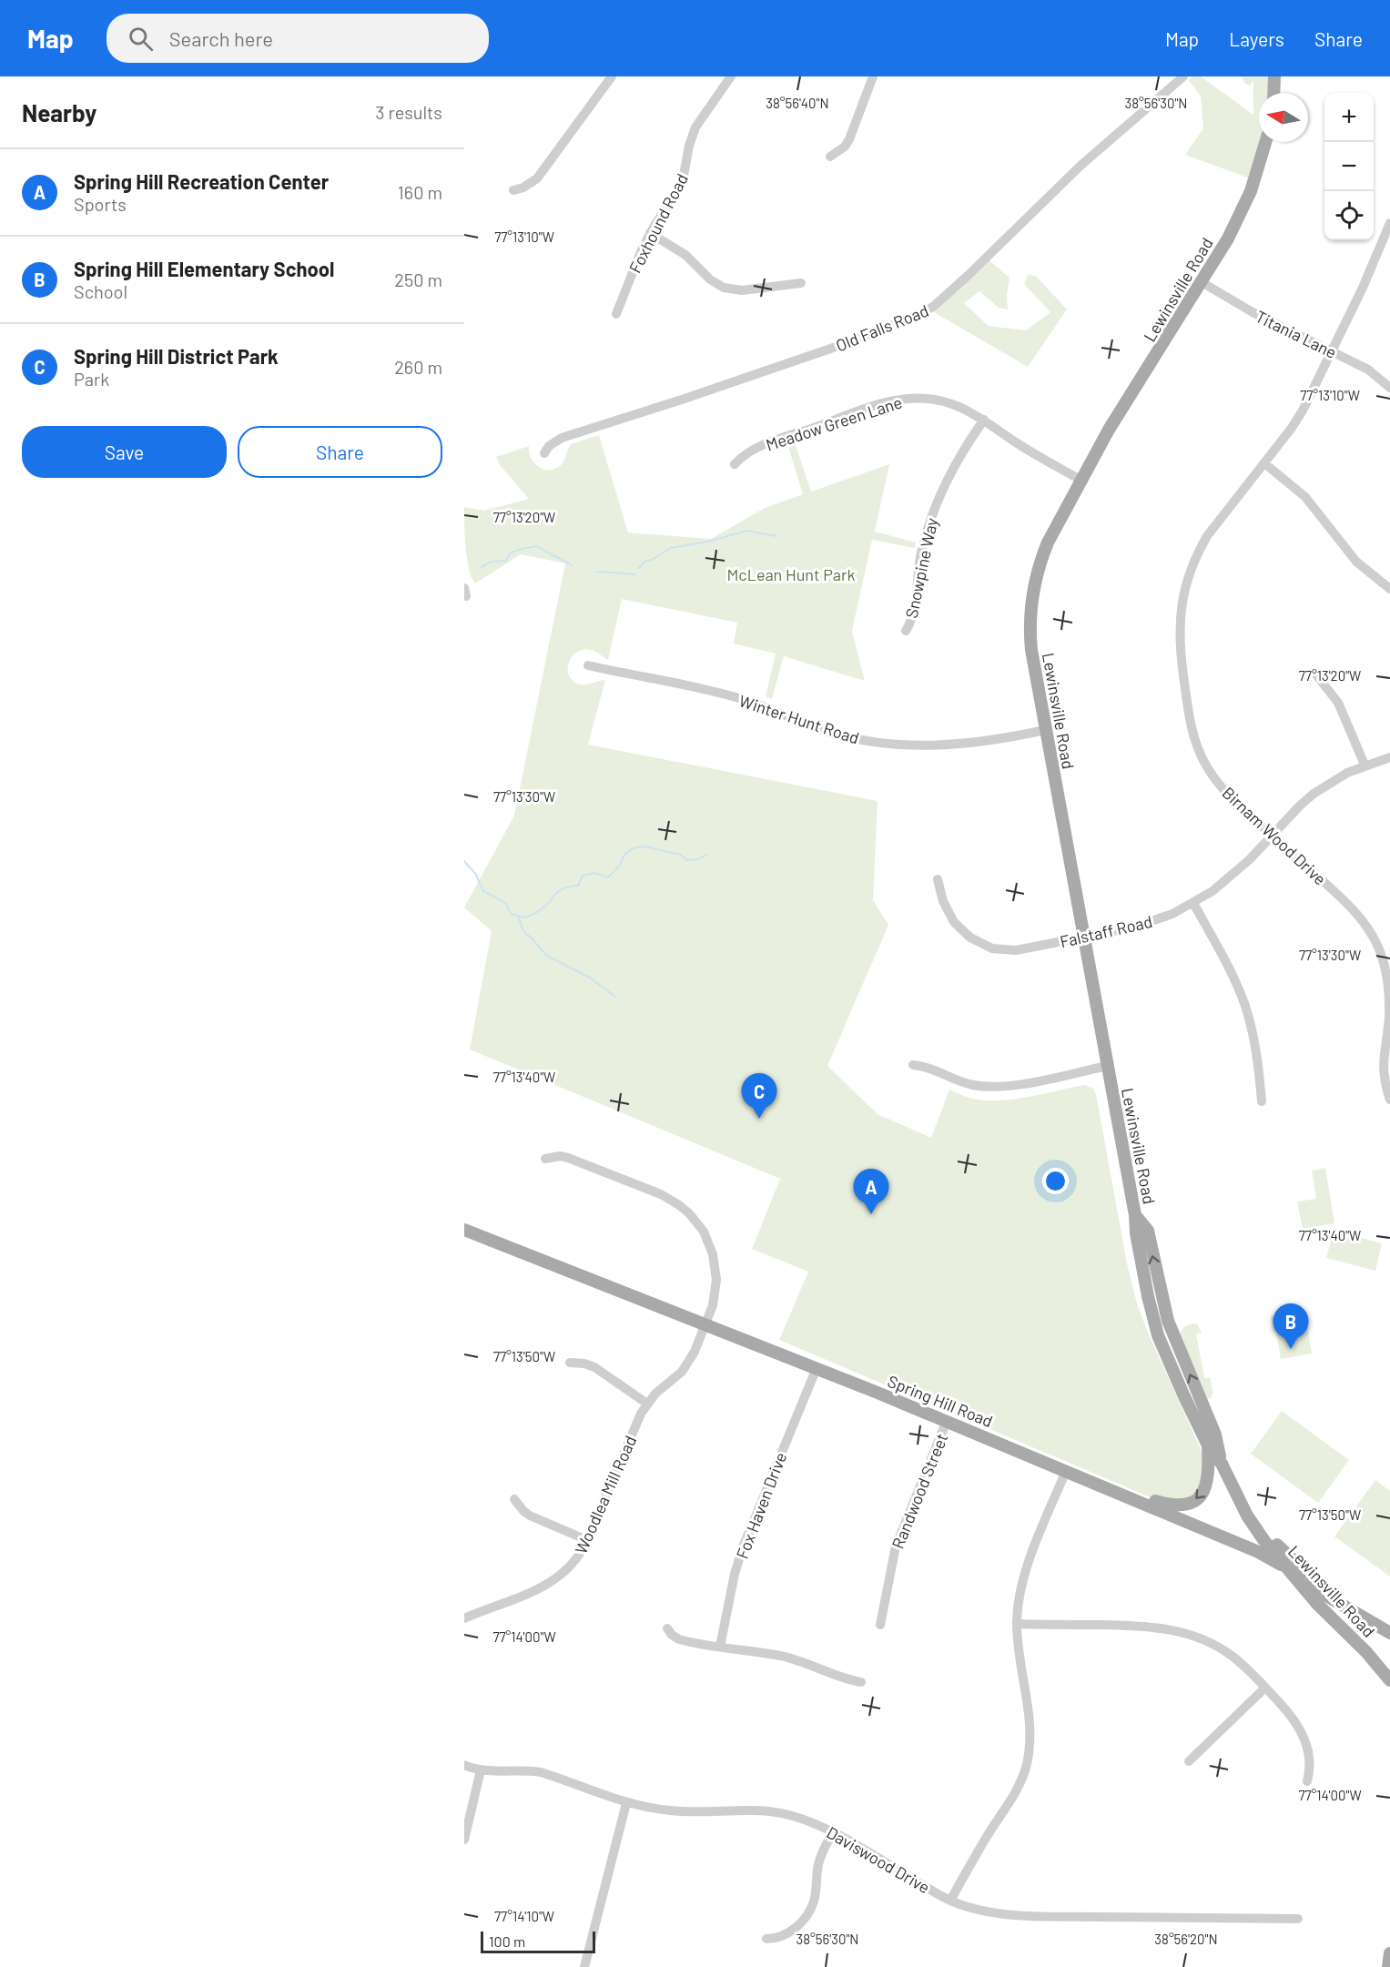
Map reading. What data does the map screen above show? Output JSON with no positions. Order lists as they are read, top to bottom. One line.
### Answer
{"streets":{"main road":["Lewinsville Road","Spring Hill Road"],"street":["Foxhound Road","Old Falls Road","Titania Lane","Meadow Green Lane","Snowpine Way","Winter Hunt Road","Birnam Wood Drive","Falstaff Road","Randwood Street","Woodlea Mill Road","Fox Haven Drive","Daviswood Drive"]},"crossings":[["Lewinsville Road","Titania Lane"],["Lewinsville Road","Meadow Green Lane"],["Lewinsville Road","Winter Hunt Road"],["Lewinsville Road","Falstaff Road"],["Lewinsville Road","Spring Hill Road"],["Titania Lane","Birnam Wood Drive"],["Meadow Green Lane","Snowpine Way"],["Birnam Wood Drive","Falstaff Road"],["Spring Hill Road","Randwood Street"],["Spring Hill Road","Woodlea Mill Road"],["Spring Hill Road","Fox Haven Drive"]],"parks":["McLean Hunt Park"],"scale_bar":"100 m","north":"left","page":{"header":"Map","search":"Search here","nav":["Map","Layers","Share"],"heading":["Nearby","3 results"],"map_buttons":["+","−"],"list":[{"mark":"A","name":"Spring Hill Recreation Center","note":"Sports","value":"160 m"},{"mark":"B","name":"Spring Hill Elementary School","note":"School","value":"250 m"},{"mark":"C","name":"Spring Hill District Park","note":"Park","value":"260 m"}],"buttons":["Save","Share"],"pins":["C","A","B"],"scale":"100 m"},"coordinates":["38°56'40\"N","38°56'30\"N","77°13'10\"W","77°13'20\"W","77°13'30\"W","77°13'40\"W","77°13'50\"W","77°14'00\"W","77°14'10\"W","38°56'20\"N"]}
